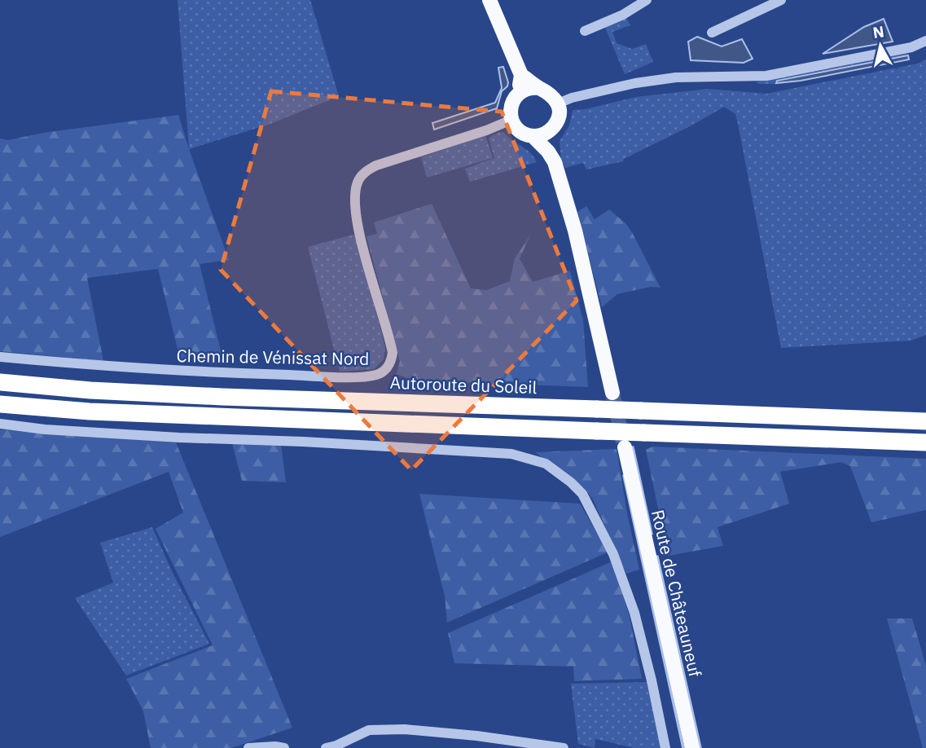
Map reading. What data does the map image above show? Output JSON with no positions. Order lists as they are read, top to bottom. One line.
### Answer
{"streets":{"highway":["Autoroute du Soleil"],"main road":["Route de Châteauneuf"],"street":["Chemin de Vénissat Nord"]},"north":"top"}
